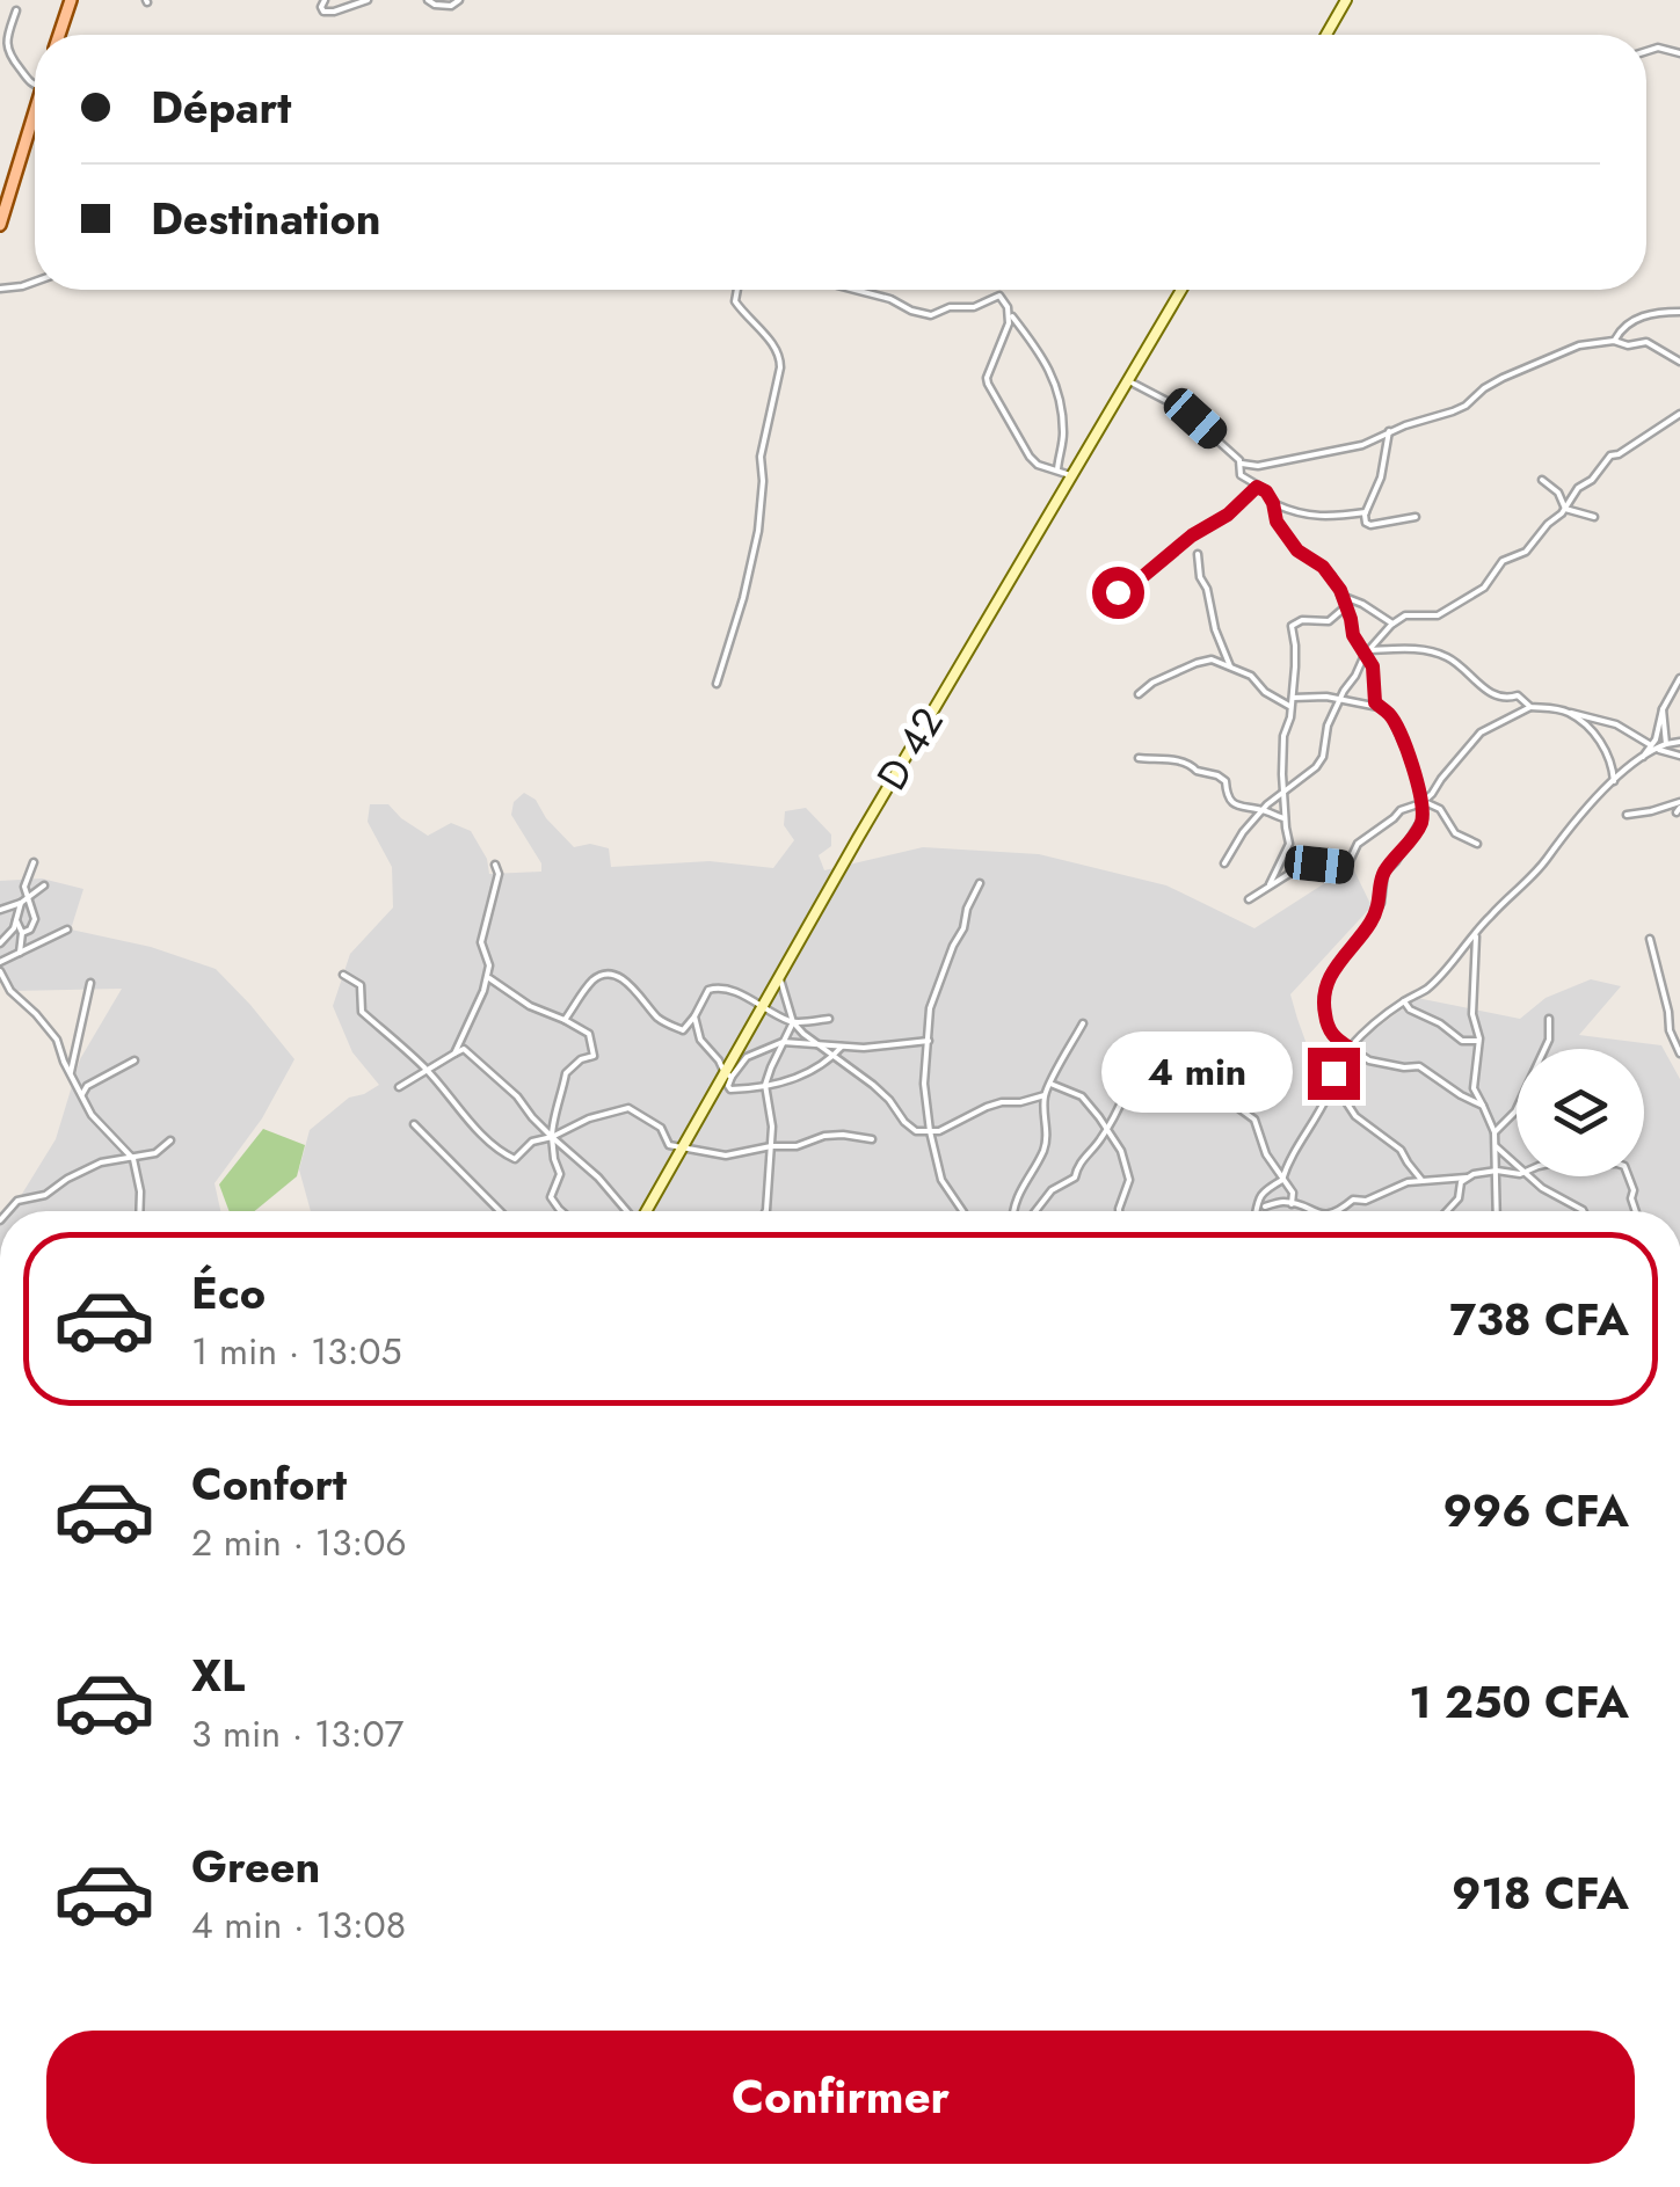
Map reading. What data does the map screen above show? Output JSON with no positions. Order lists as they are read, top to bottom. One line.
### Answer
{"streets":{"street":["D 42"]},"page":{"banner":["Départ","Destination"],"bubble":"4 min","list":[{"name":"Éco","note":"1 min · 13:05","value":"738 CFA"},{"name":"Confort","note":"2 min · 13:06","value":"996 CFA"},{"name":"XL","note":"3 min · 13:07","value":"1 250 CFA"},{"name":"Green","note":"4 min · 13:08","value":"918 CFA"}],"buttons":"Confirmer"}}
